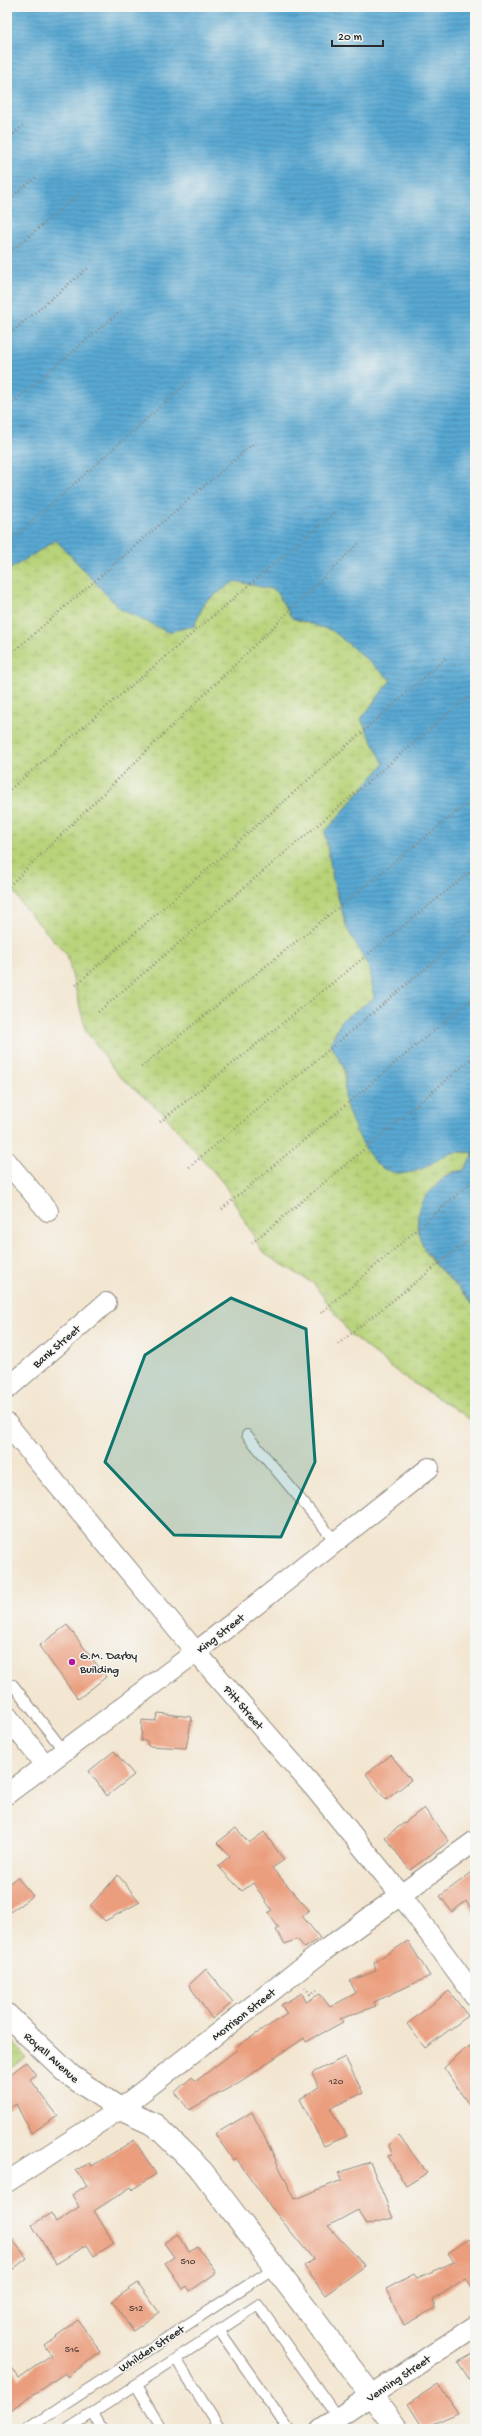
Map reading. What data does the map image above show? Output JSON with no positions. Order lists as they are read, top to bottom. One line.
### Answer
{"streets":{"street":["Bank Street","King Street","Pitt Street","Morrison Street","Royall Avenue","Venning Street"],"lane":["Whilden Street"]},"crossings":[["King Street","Pitt Street"],["Pitt Street","Morrison Street"],["Morrison Street","Royall Avenue"]],"places":["G.M. Darby Building"],"house_numbers":["120","510","512","516"],"scale_bar":"20 m"}
